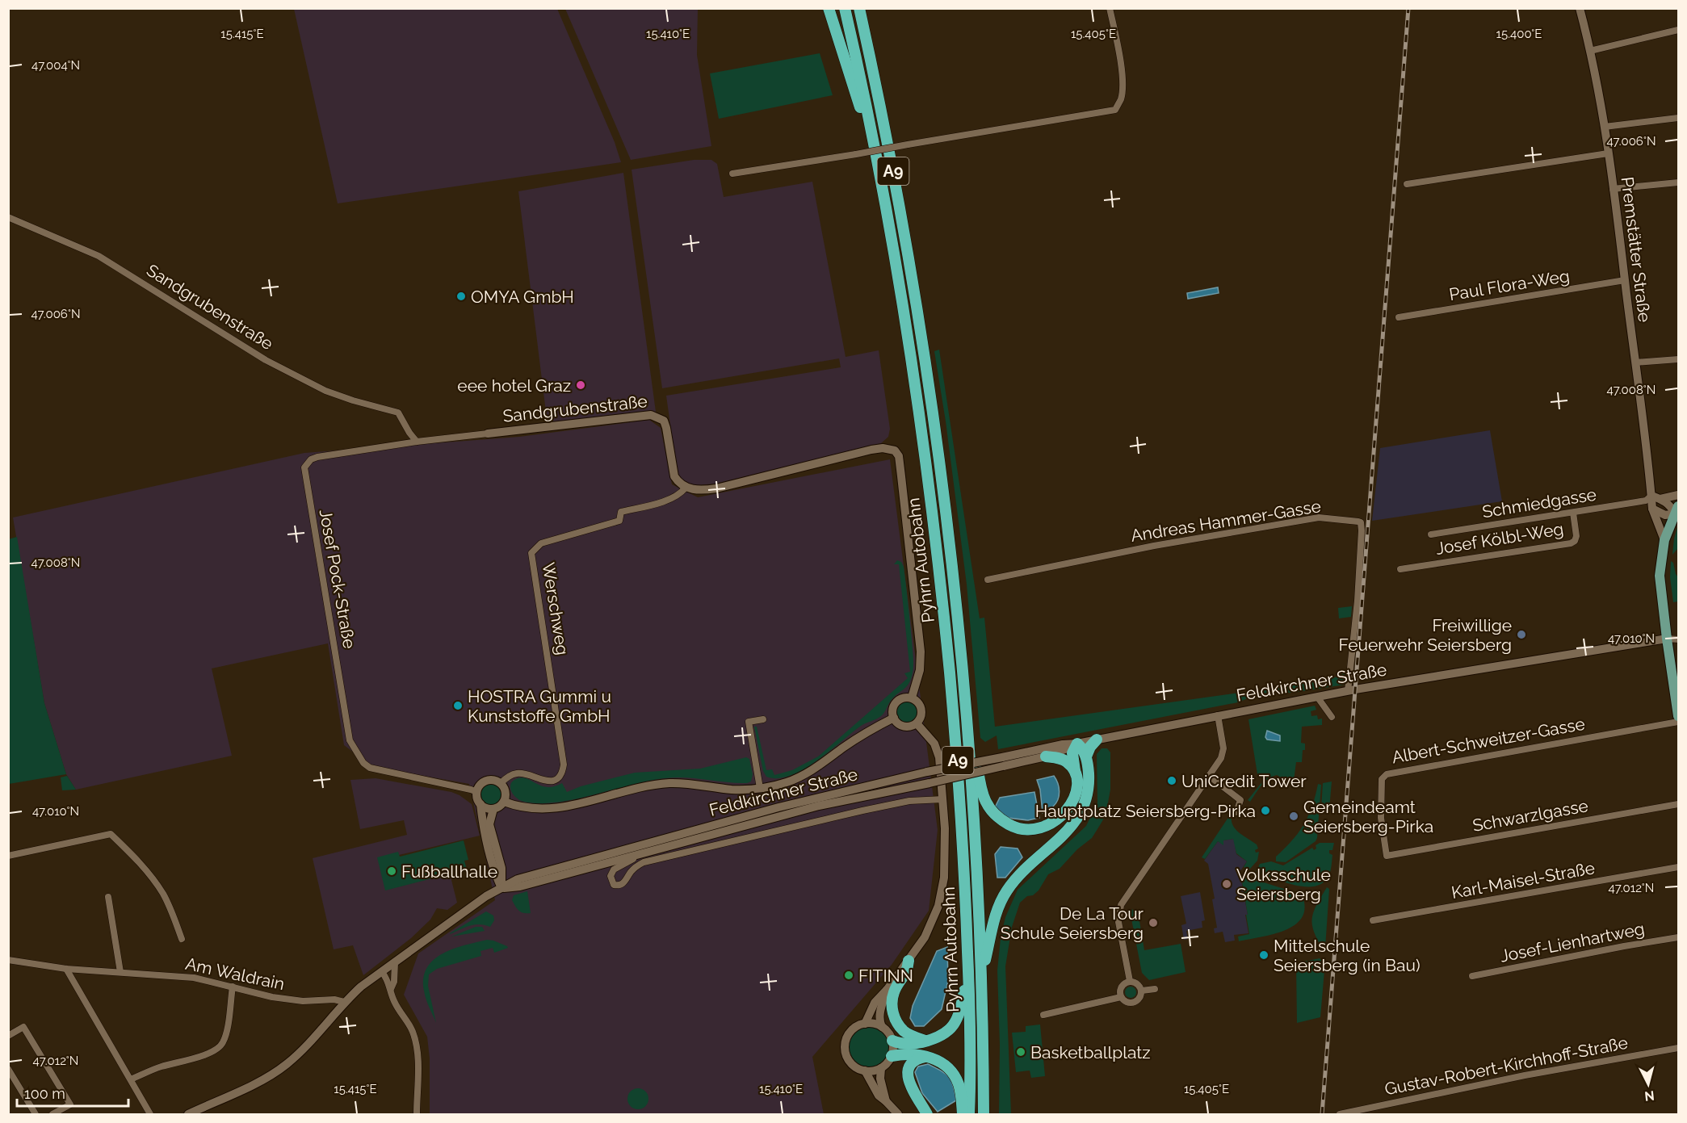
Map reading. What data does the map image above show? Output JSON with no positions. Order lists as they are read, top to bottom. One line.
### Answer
{"streets":{"highway":["A9","Pyhrn Autobahn"],"main road":["Premstätter Straße","Sandgrubenstraße","Feldkirchner Straße"],"street":["Paul Flora-Weg","Schmiedgasse","Andreas Hammer-Gasse","Josef Kölbl-Weg","Josef Pock-Straße","Werschweg","Albert-Schweitzer-Gasse","Schwarzlgasse","Karl-Maisel-Straße","Josef-Lienhartweg","Am Waldrain","Gustav-Robert-Kirchhoff-Straße"]},"crossings":[["Premstätter Straße","Paul Flora-Weg"],["Premstätter Straße","Schmiedgasse"],["Sandgrubenstraße","Josef Pock-Straße"],["Sandgrubenstraße","Werschweg"],["Schmiedgasse","Josef Kölbl-Weg"],["Andreas Hammer-Gasse","Feldkirchner Straße"],["Josef Pock-Straße","Werschweg"],["Feldkirchner Straße","Am Waldrain"],["Albert-Schweitzer-Gasse","Schwarzlgasse"]],"places":["OMYA GmbH","eee hotel Graz","Freiwillige Feuerwehr Seiersberg","HOSTRA Gummi u Kunststoffe GmbH","UniCredit Tower","Hauptplatz Seiersberg-Pirka","Gemeindeamt Seiersberg-Pirka","Fußballhalle","Volksschule Seiersberg","De La Tour Schule Seiersberg","Mittelschule Seiersberg (in Bau)","FITINN","Basketballplatz"],"scale_bar":"100 m","north":"bottom","coordinates":["15.415°E","15.410°E","15.405°E","15.400°E","47.004°N","47.006°N","47.008°N","47.010°N","47.012°N"]}
